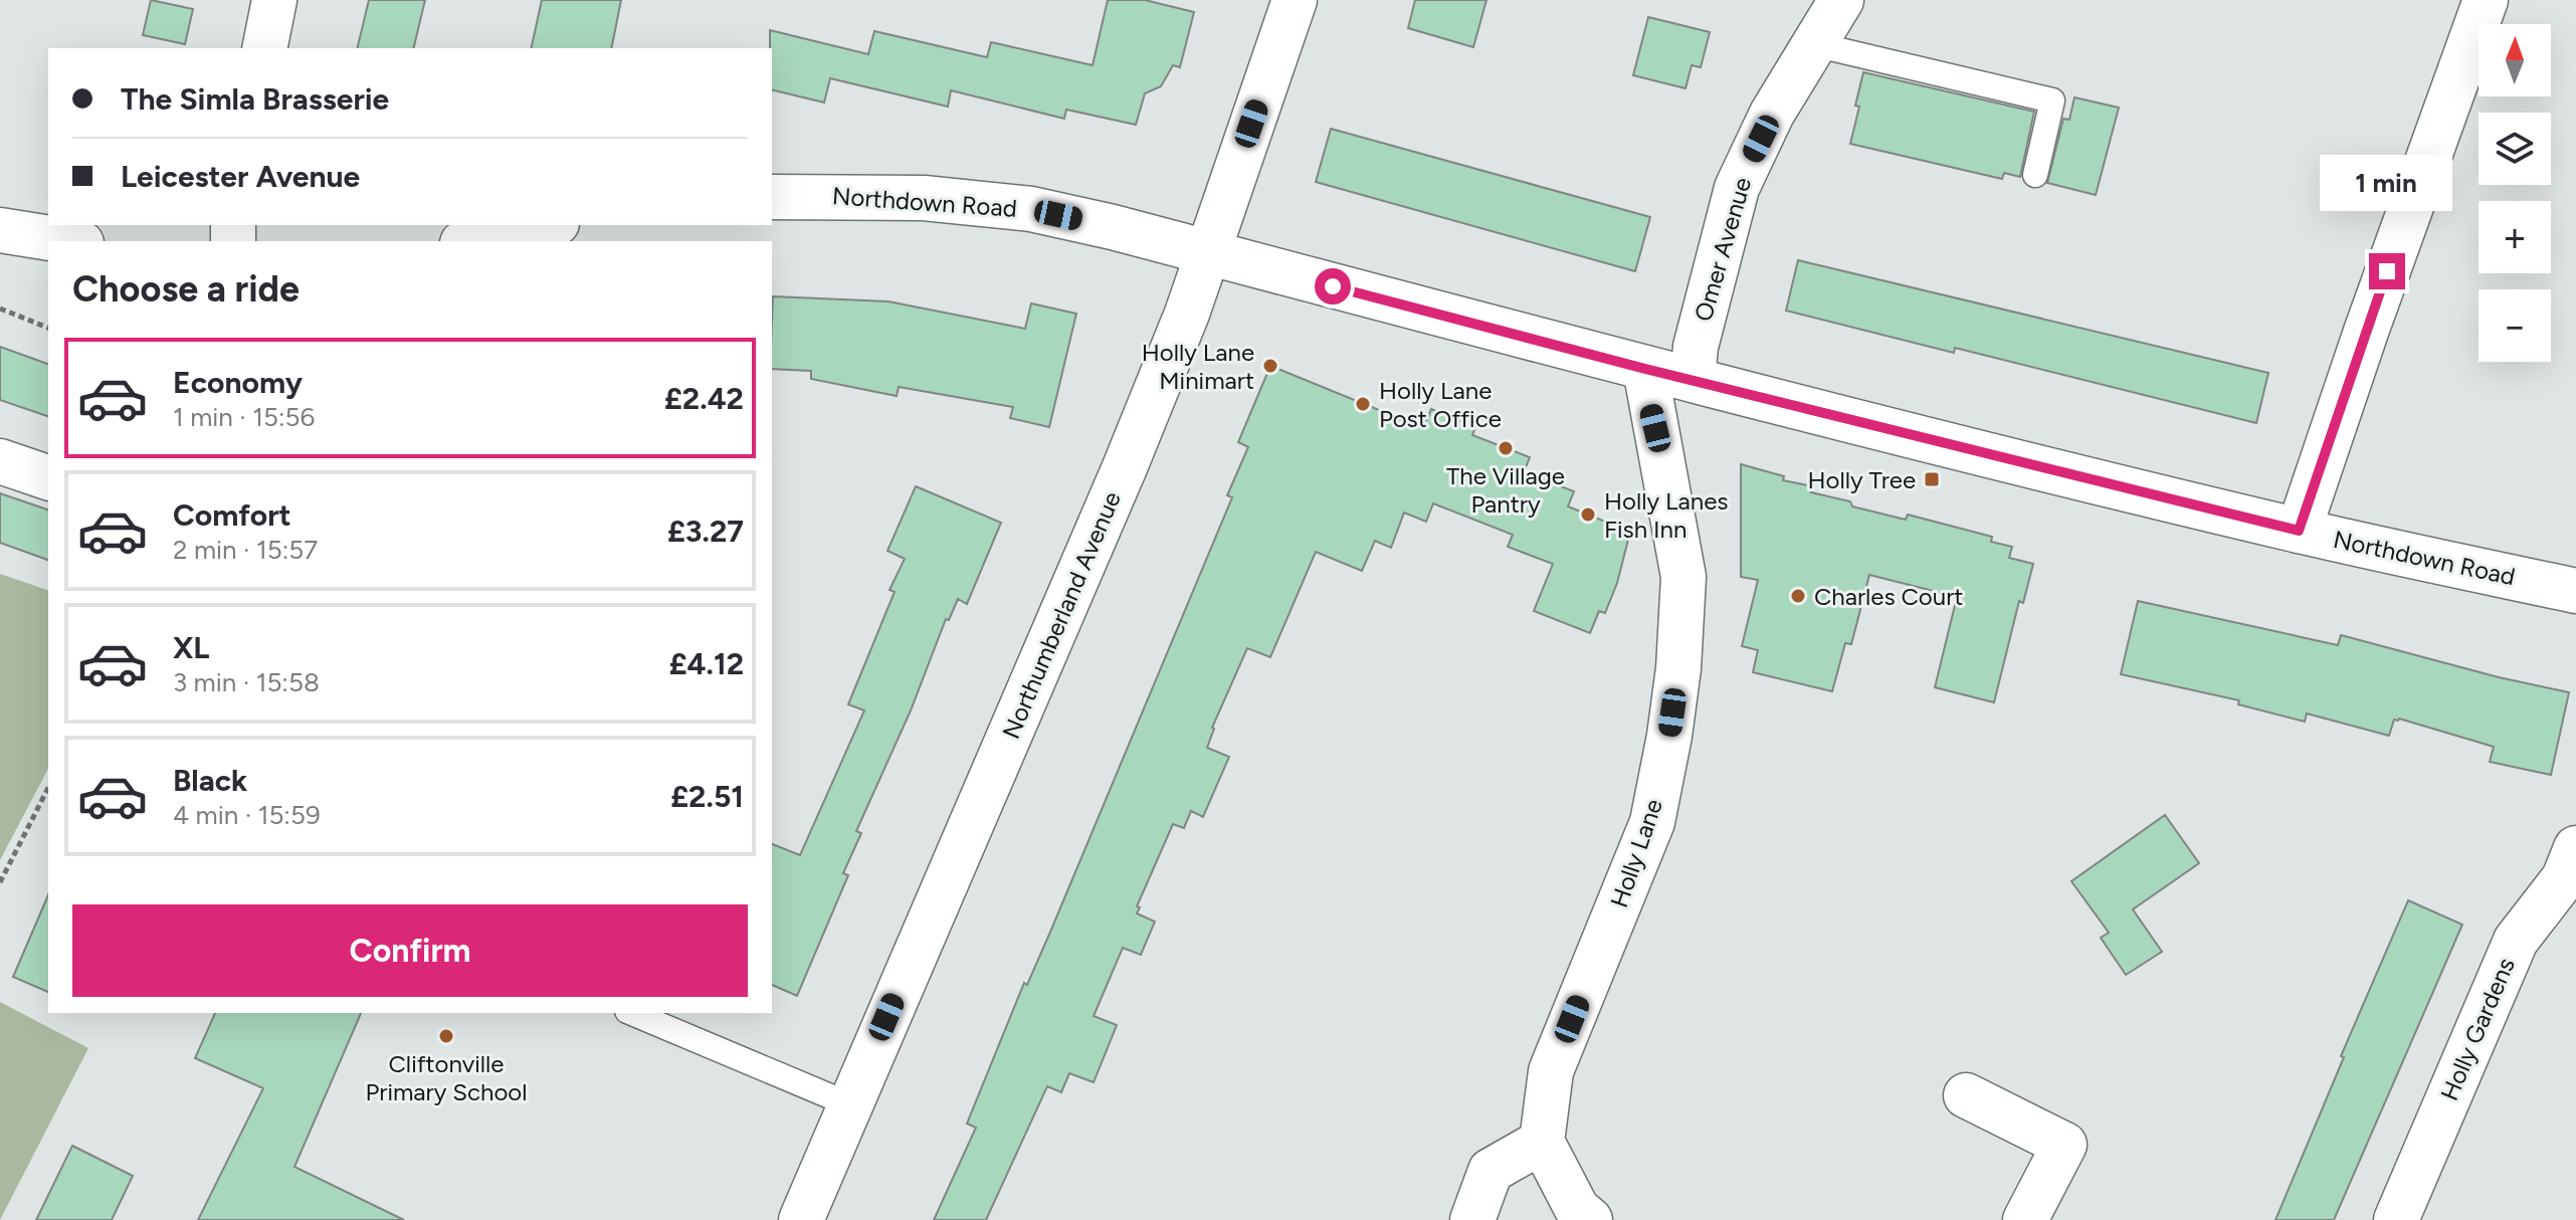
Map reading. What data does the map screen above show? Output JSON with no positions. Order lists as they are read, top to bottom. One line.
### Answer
{"streets":{"street":["Northdown Road","Omer Avenue","Northumberland Avenue","Holly Lane","Holly Gardens"]},"crossings":[["Northdown Road","Omer Avenue"],["Northdown Road","Northumberland Avenue"],["Northdown Road","Holly Lane"]],"places":{"other":["Holly Lane Minimart","Holly Lane Post Office","The Village Pantry","Holly Lanes Fish Inn","Charles Court","Cliftonville Primary School"],"transit":["Holly Tree"]},"north":"top","page":{"map_buttons":["+","−"],"banner":["The Simla Brasserie","Leicester Avenue"],"bubble":"1 min","heading":"Choose a ride","list":[{"name":"Economy","note":"1 min · 15:56","value":"£2.42"},{"name":"Comfort","note":"2 min · 15:57","value":"£3.27"},{"name":"XL","note":"3 min · 15:58","value":"£4.12"},{"name":"Black","note":"4 min · 15:59","value":"£2.51"}],"buttons":"Confirm"}}
